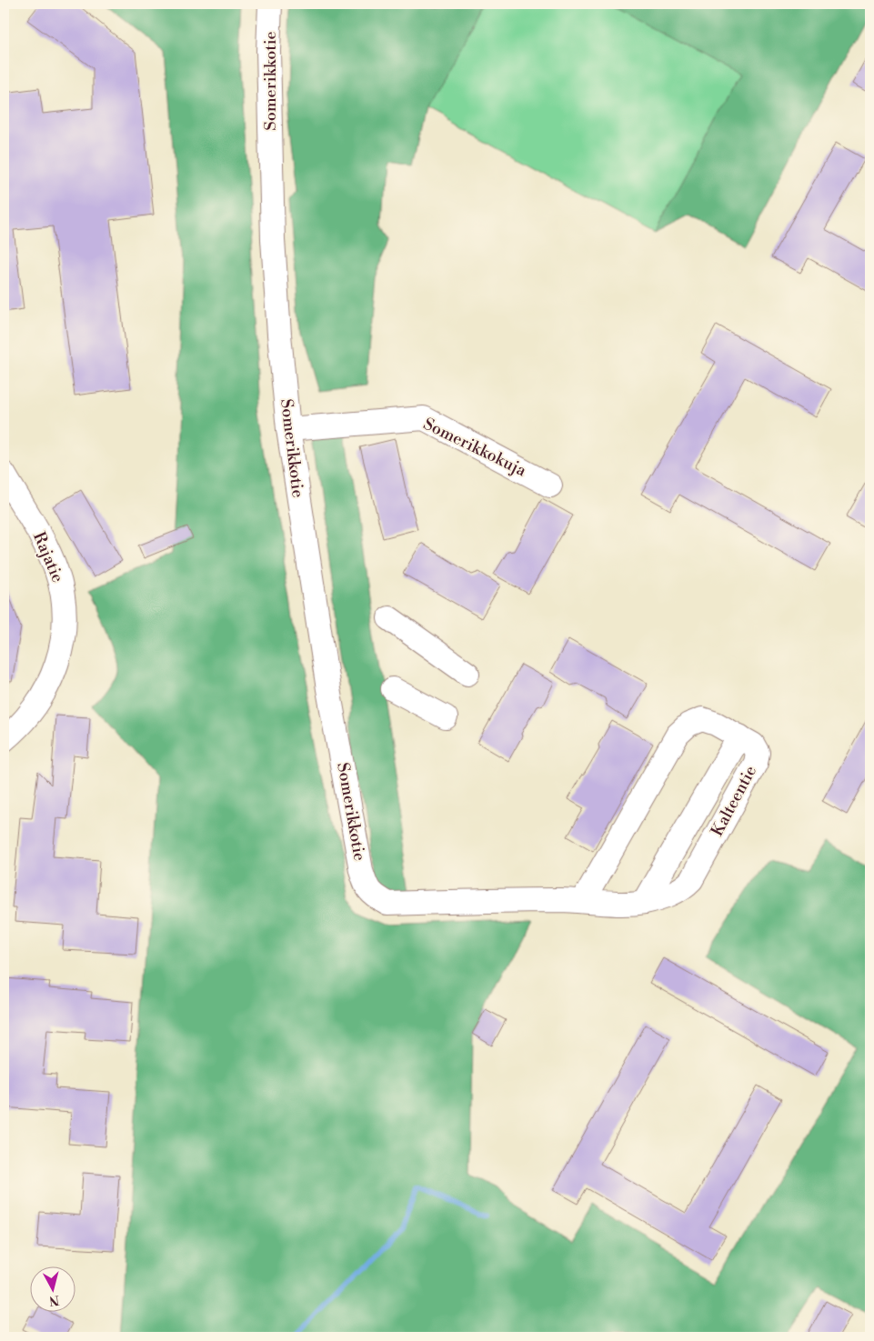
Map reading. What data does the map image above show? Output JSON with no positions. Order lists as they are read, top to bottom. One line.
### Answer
{"streets":{"street":["Somerikkotie","Somerikkokuja","Rajatie","Kalteentie"]},"crossings":[["Somerikkotie","Somerikkokuja"],["Somerikkotie","Kalteentie"]],"north":"bottom"}
